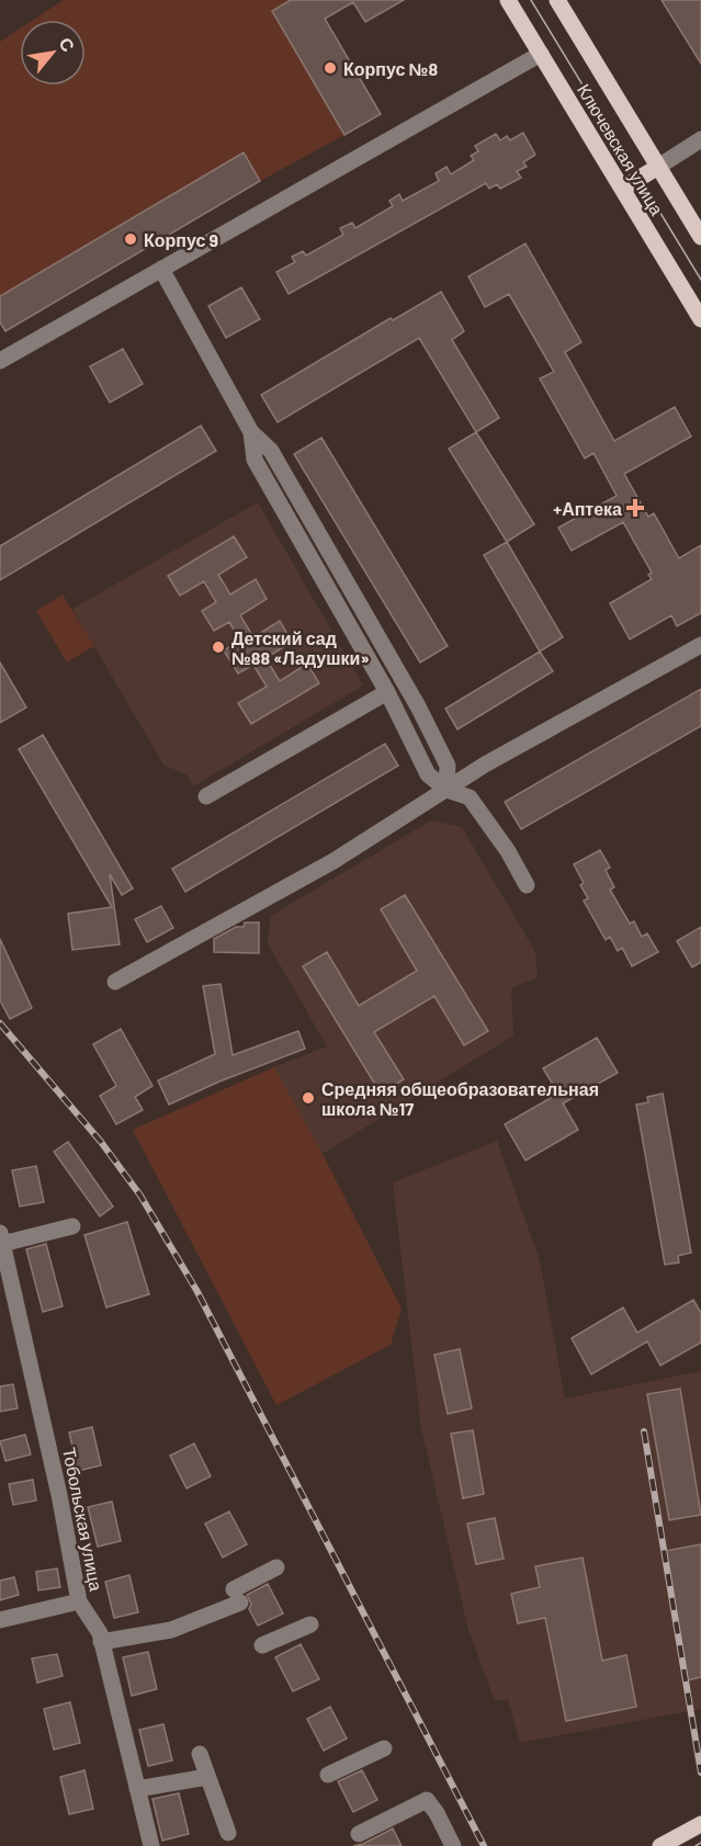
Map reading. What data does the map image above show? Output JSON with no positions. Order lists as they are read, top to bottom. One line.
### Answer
{"streets":{"main road":["Ключевская улица"],"street":["Тобольская улица"]},"places":{"other":["Корпус №8","Корпус 9","Детский сад №88 «Ладушки»","Средняя общеобразовательная школа №17"],"health":["+Аптека"]},"north":"top right"}
